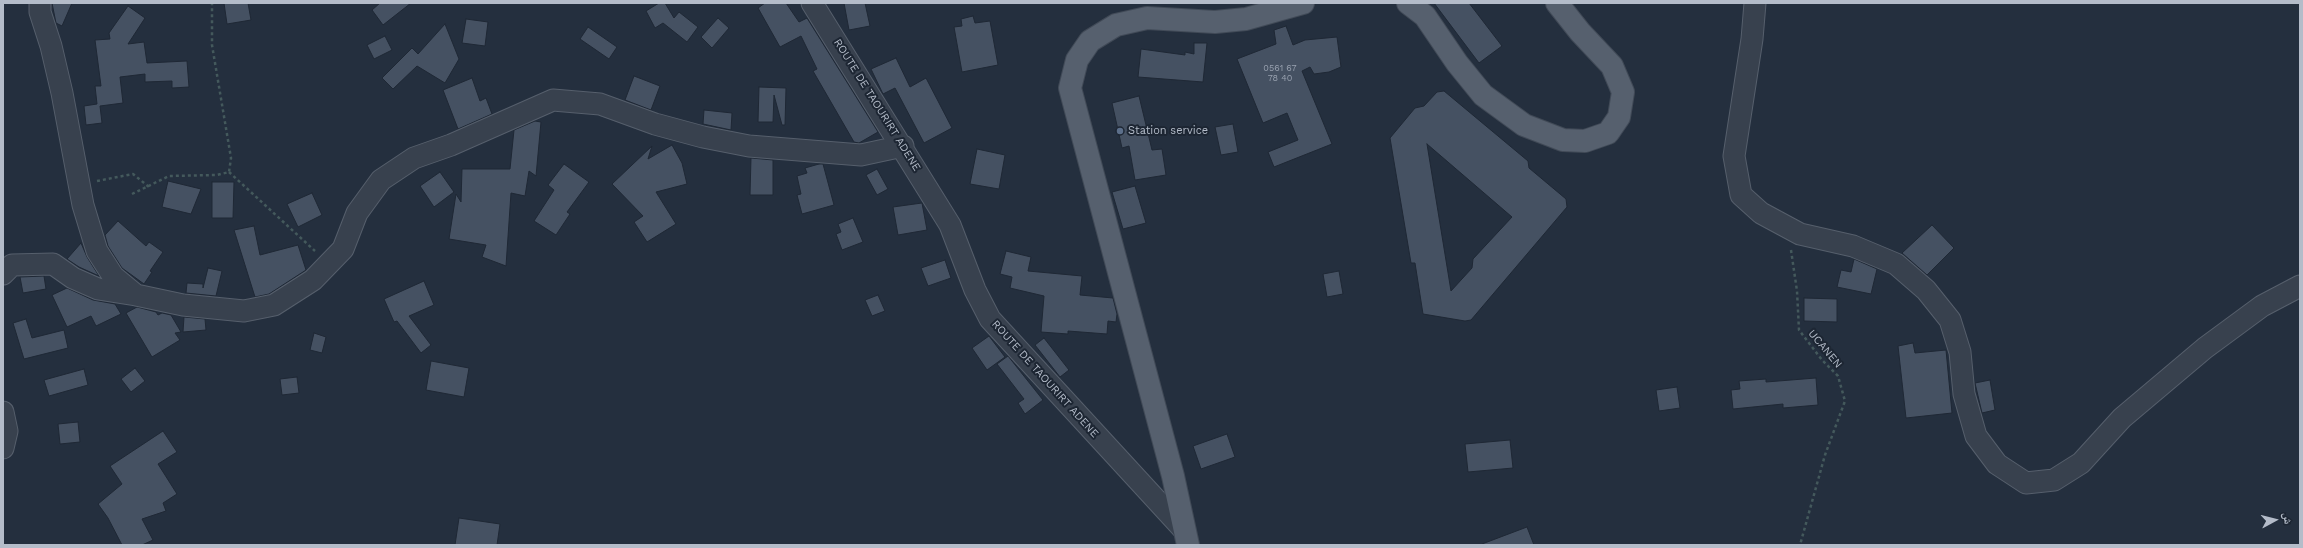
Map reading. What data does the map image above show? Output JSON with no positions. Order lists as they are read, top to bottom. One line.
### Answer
{"streets":{"street":["ROUTE DE TAOURIRT ADENE"],"path":["UCANEN"]},"places":["Station service"],"house_numbers":["0561 67 78 40"],"north":"right"}
